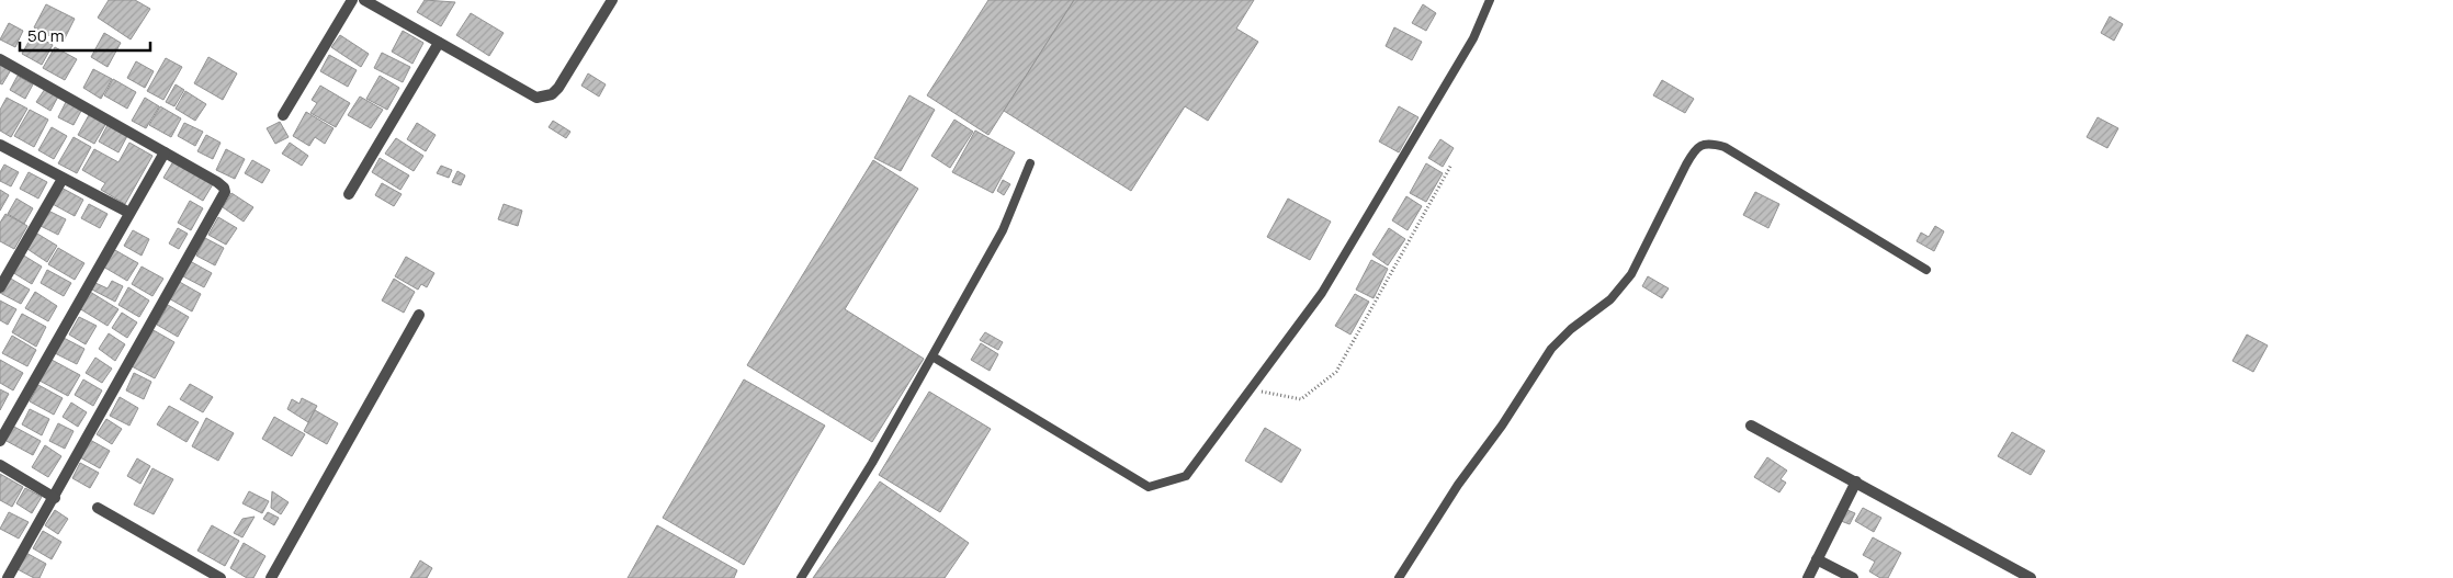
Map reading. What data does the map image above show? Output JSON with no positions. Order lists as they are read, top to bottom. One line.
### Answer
{"scale_bar":"50 m"}
